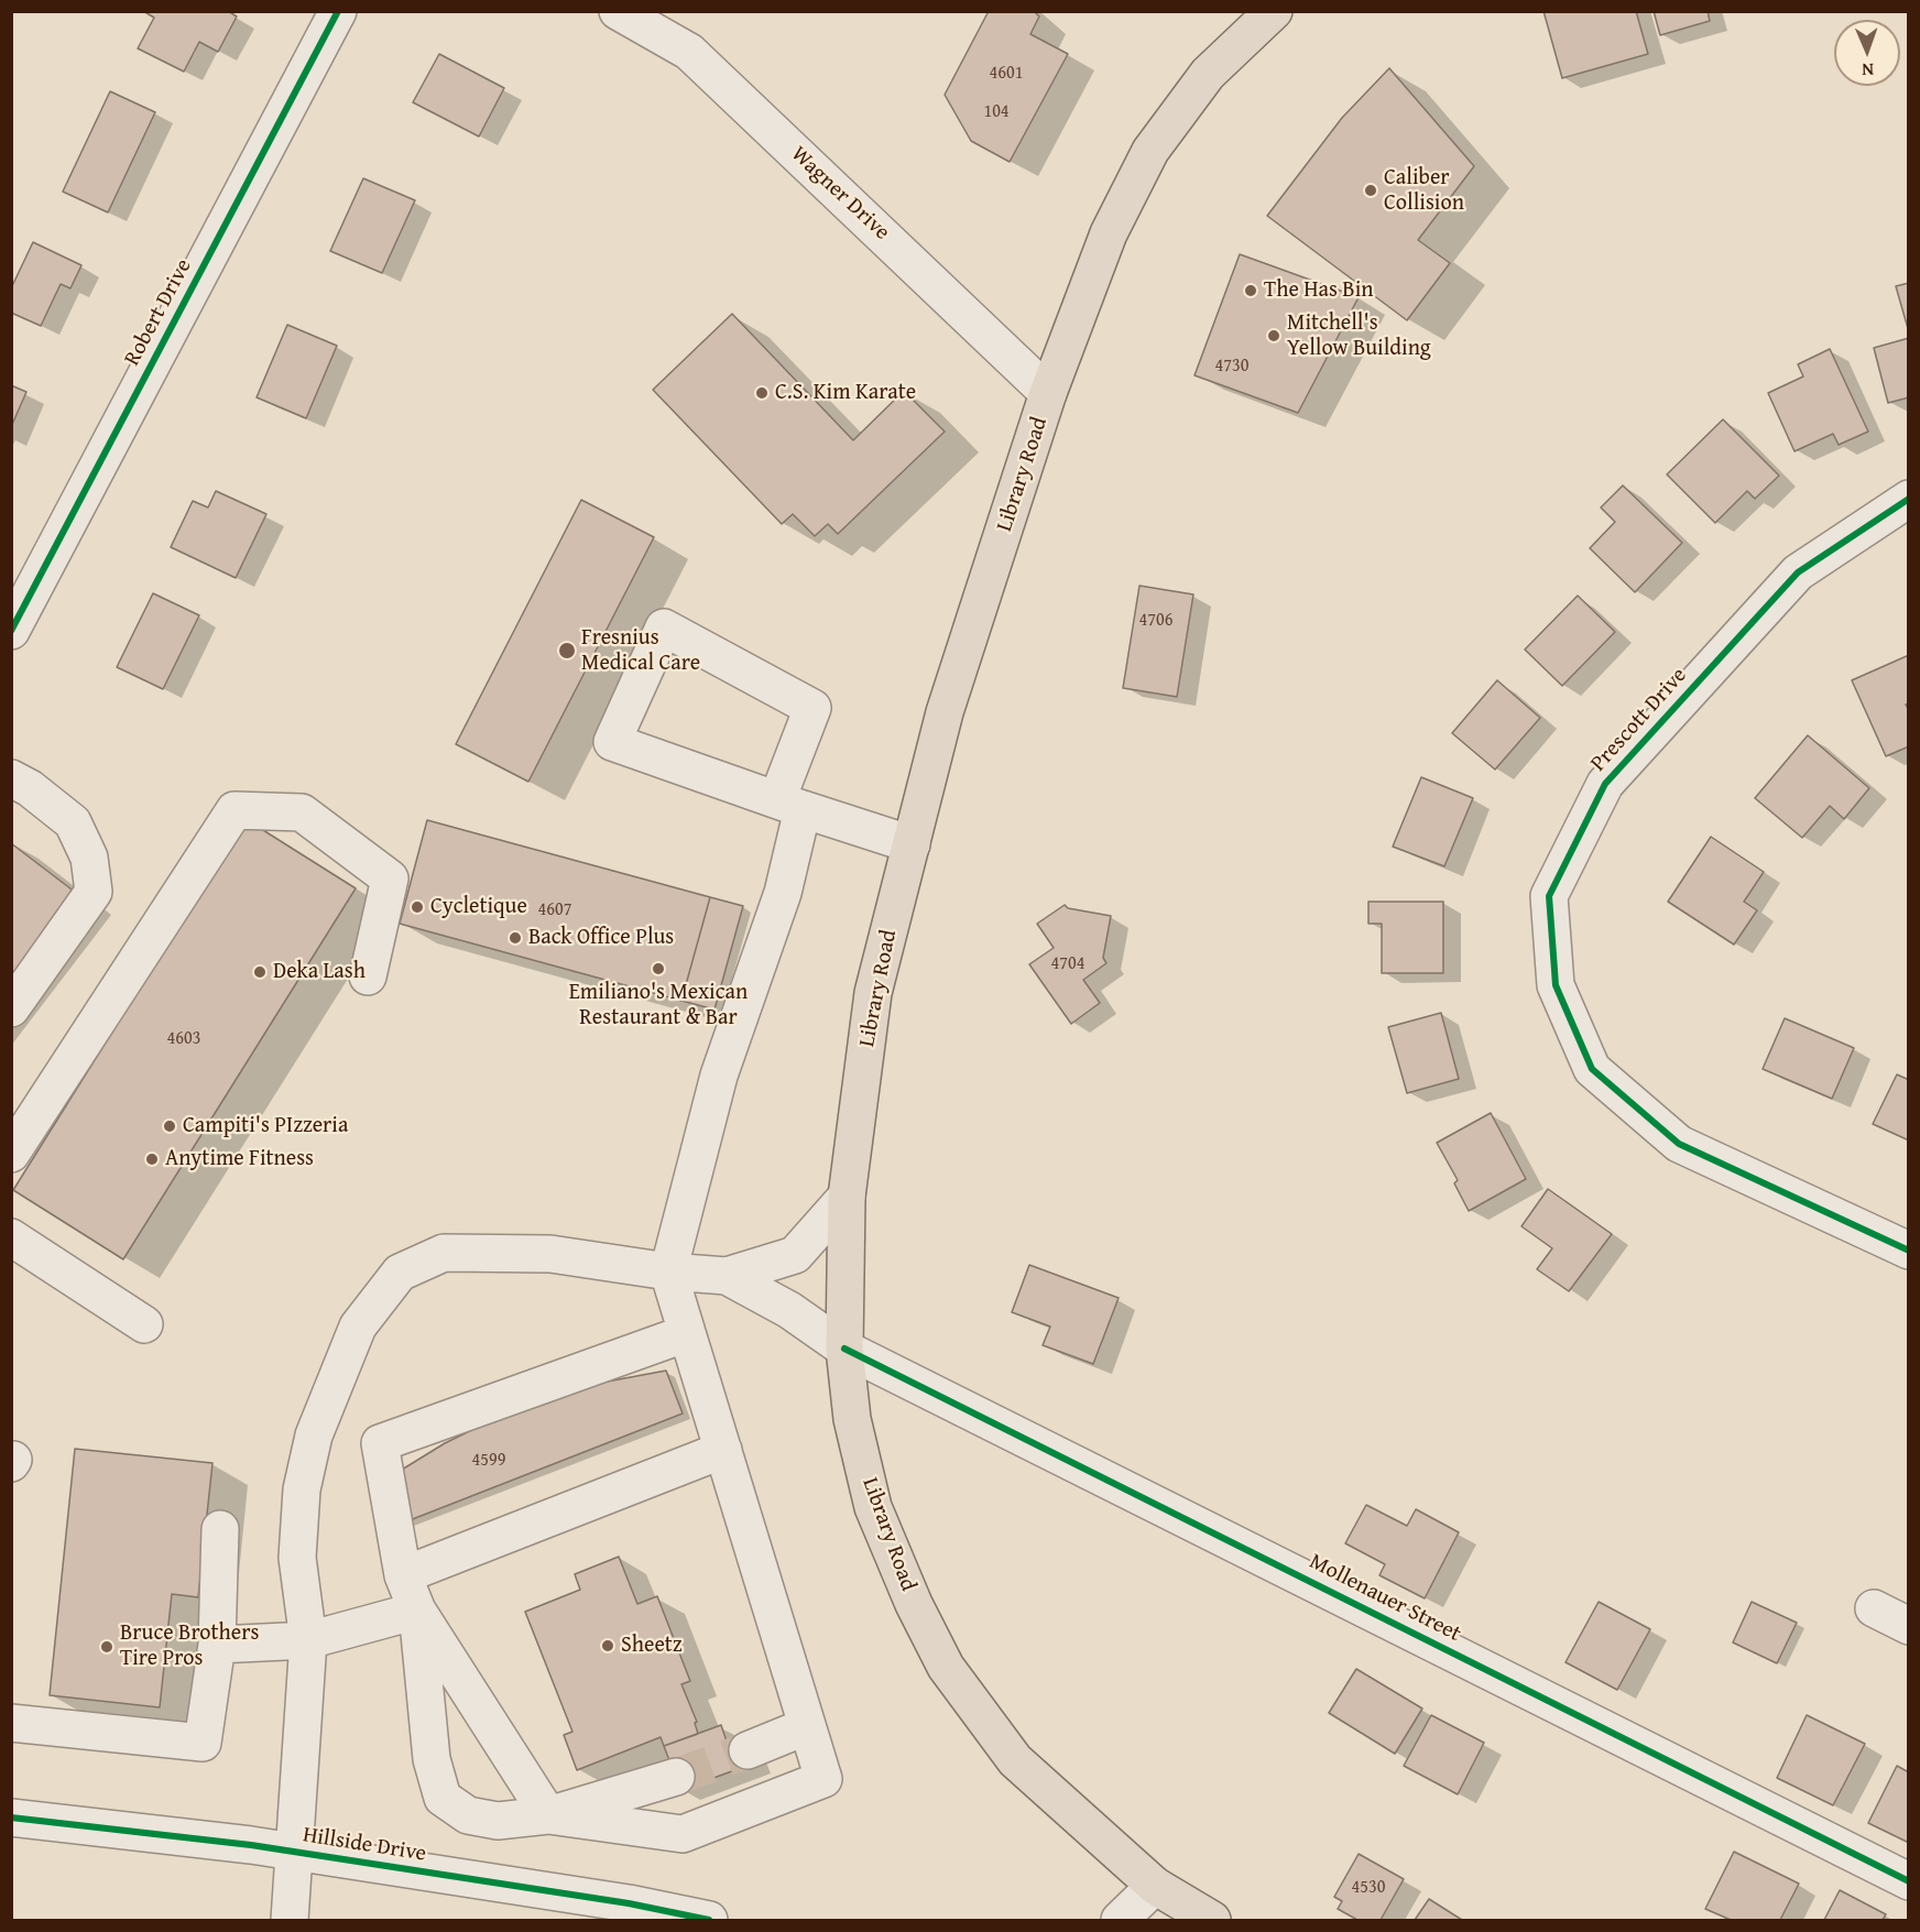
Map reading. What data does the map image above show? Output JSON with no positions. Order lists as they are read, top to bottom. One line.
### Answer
{"streets":{"main road":["Library Road"],"street":["Wagner Drive","Robert Drive","Prescott Drive","Mollenauer Street","Hillside Drive"]},"crossings":[["Wagner Drive","Library Road"],["Library Road","Mollenauer Street"]],"places":["Caliber Collision","The Has Bin","Mitchell's Yellow Building","C.S. Kim Karate","Fresnius Medical Care","Cycletique","Back Office Plus","Emiliano's Mexican Restaurant & Bar","Deka Lash","Campiti's PIzzeria","Anytime Fitness","Sheetz","Bruce Brothers Tire Pros"],"house_numbers":["4601","104","4730","4706","4607","4704","4603","4599","4530"],"north":"bottom"}
